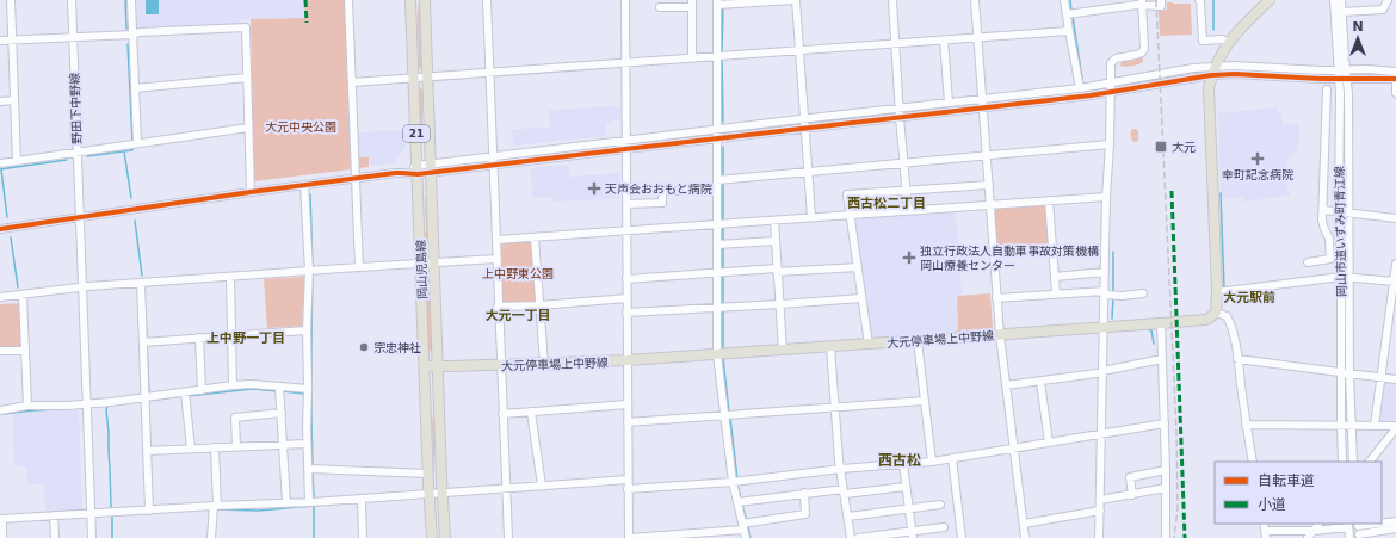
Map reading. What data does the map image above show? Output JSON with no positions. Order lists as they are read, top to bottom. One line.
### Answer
{"streets":{"main road":["21","岡山児島線","大元停車場上中野線"],"street":["野田下中野線","岡山市道いずみ町青江線"]},"crossings":[["岡山児島線","大元停車場上中野線"]],"districts":["西古松二丁目","大元駅前","大元一丁目","上中野一丁目","西古松"],"parks":["大元中央公園","上中野東公園"],"places":{"transit":["大元"],"health":["幸町記念病院","天声会おおもと病院","独立行政法人自動車事故対策機構 岡山療養センター"],"other":["宗忠神社"]},"legend":["自転車道","小道"],"north":"top"}
